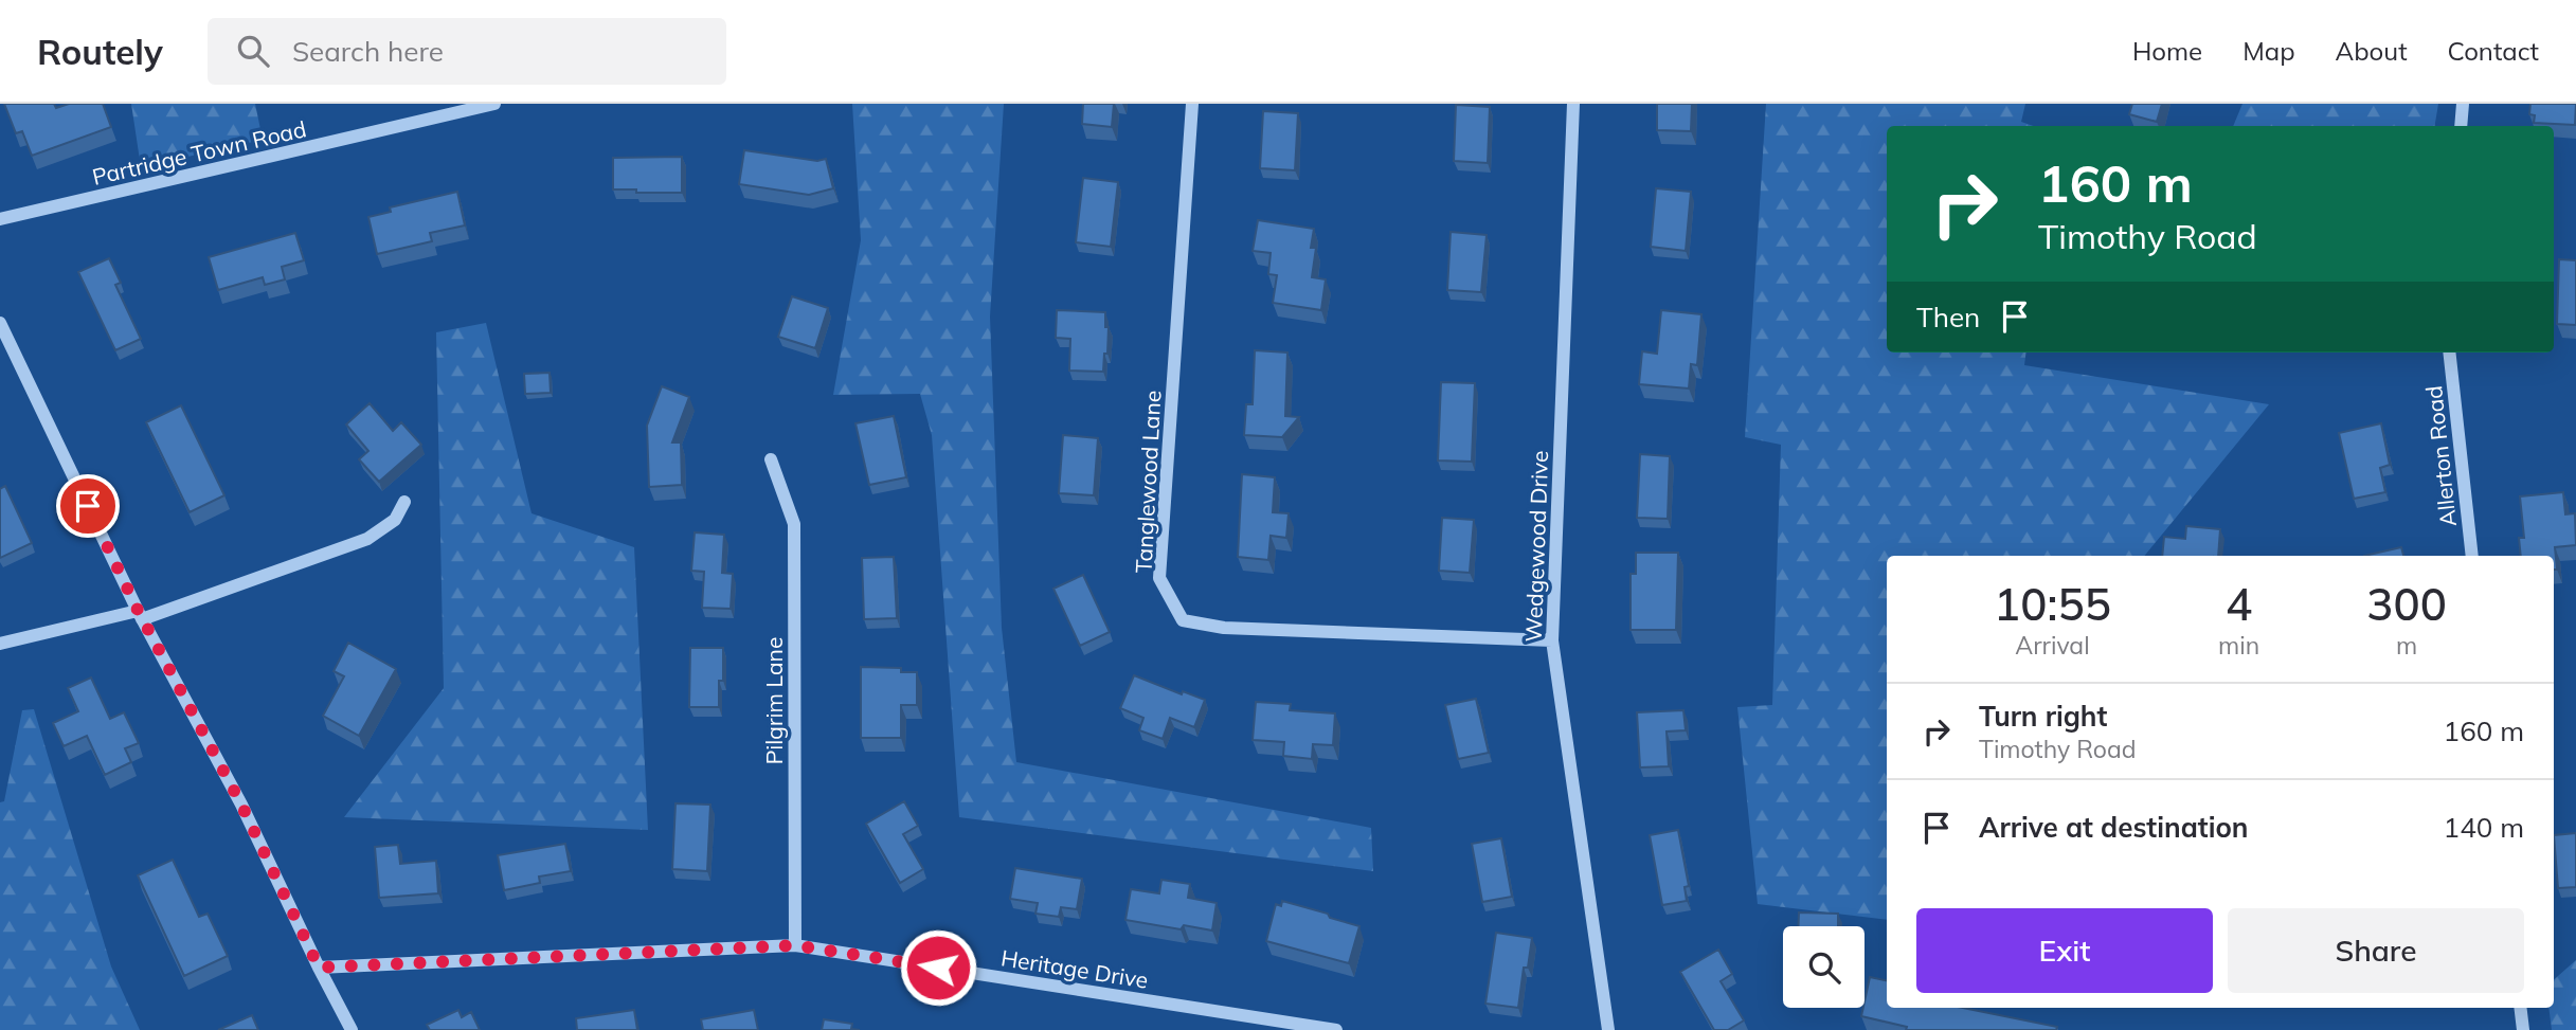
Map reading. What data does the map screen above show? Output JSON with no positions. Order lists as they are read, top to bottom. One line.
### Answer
{"streets":{"street":["Partridge Town Road","Allerton Road","Tanglewood Lane","Wedgewood Drive","Pilgrim Lane","Heritage Drive"]},"crossings":[["Tanglewood Lane","Wedgewood Drive"],["Pilgrim Lane","Heritage Drive"]],"page":{"header":"Routely","search":"Search here","nav":["Home","Map","About","Contact"],"turn":["160 m","Timothy Road"],"then":"Then","eta":["10:55","Arrival","4","min","300","m"],"list":[{"name":"Turn right","note":"Timothy Road","value":"160 m"},{"name":"Arrive at destination","value":"140 m"}],"buttons":["Exit","Share"]}}
